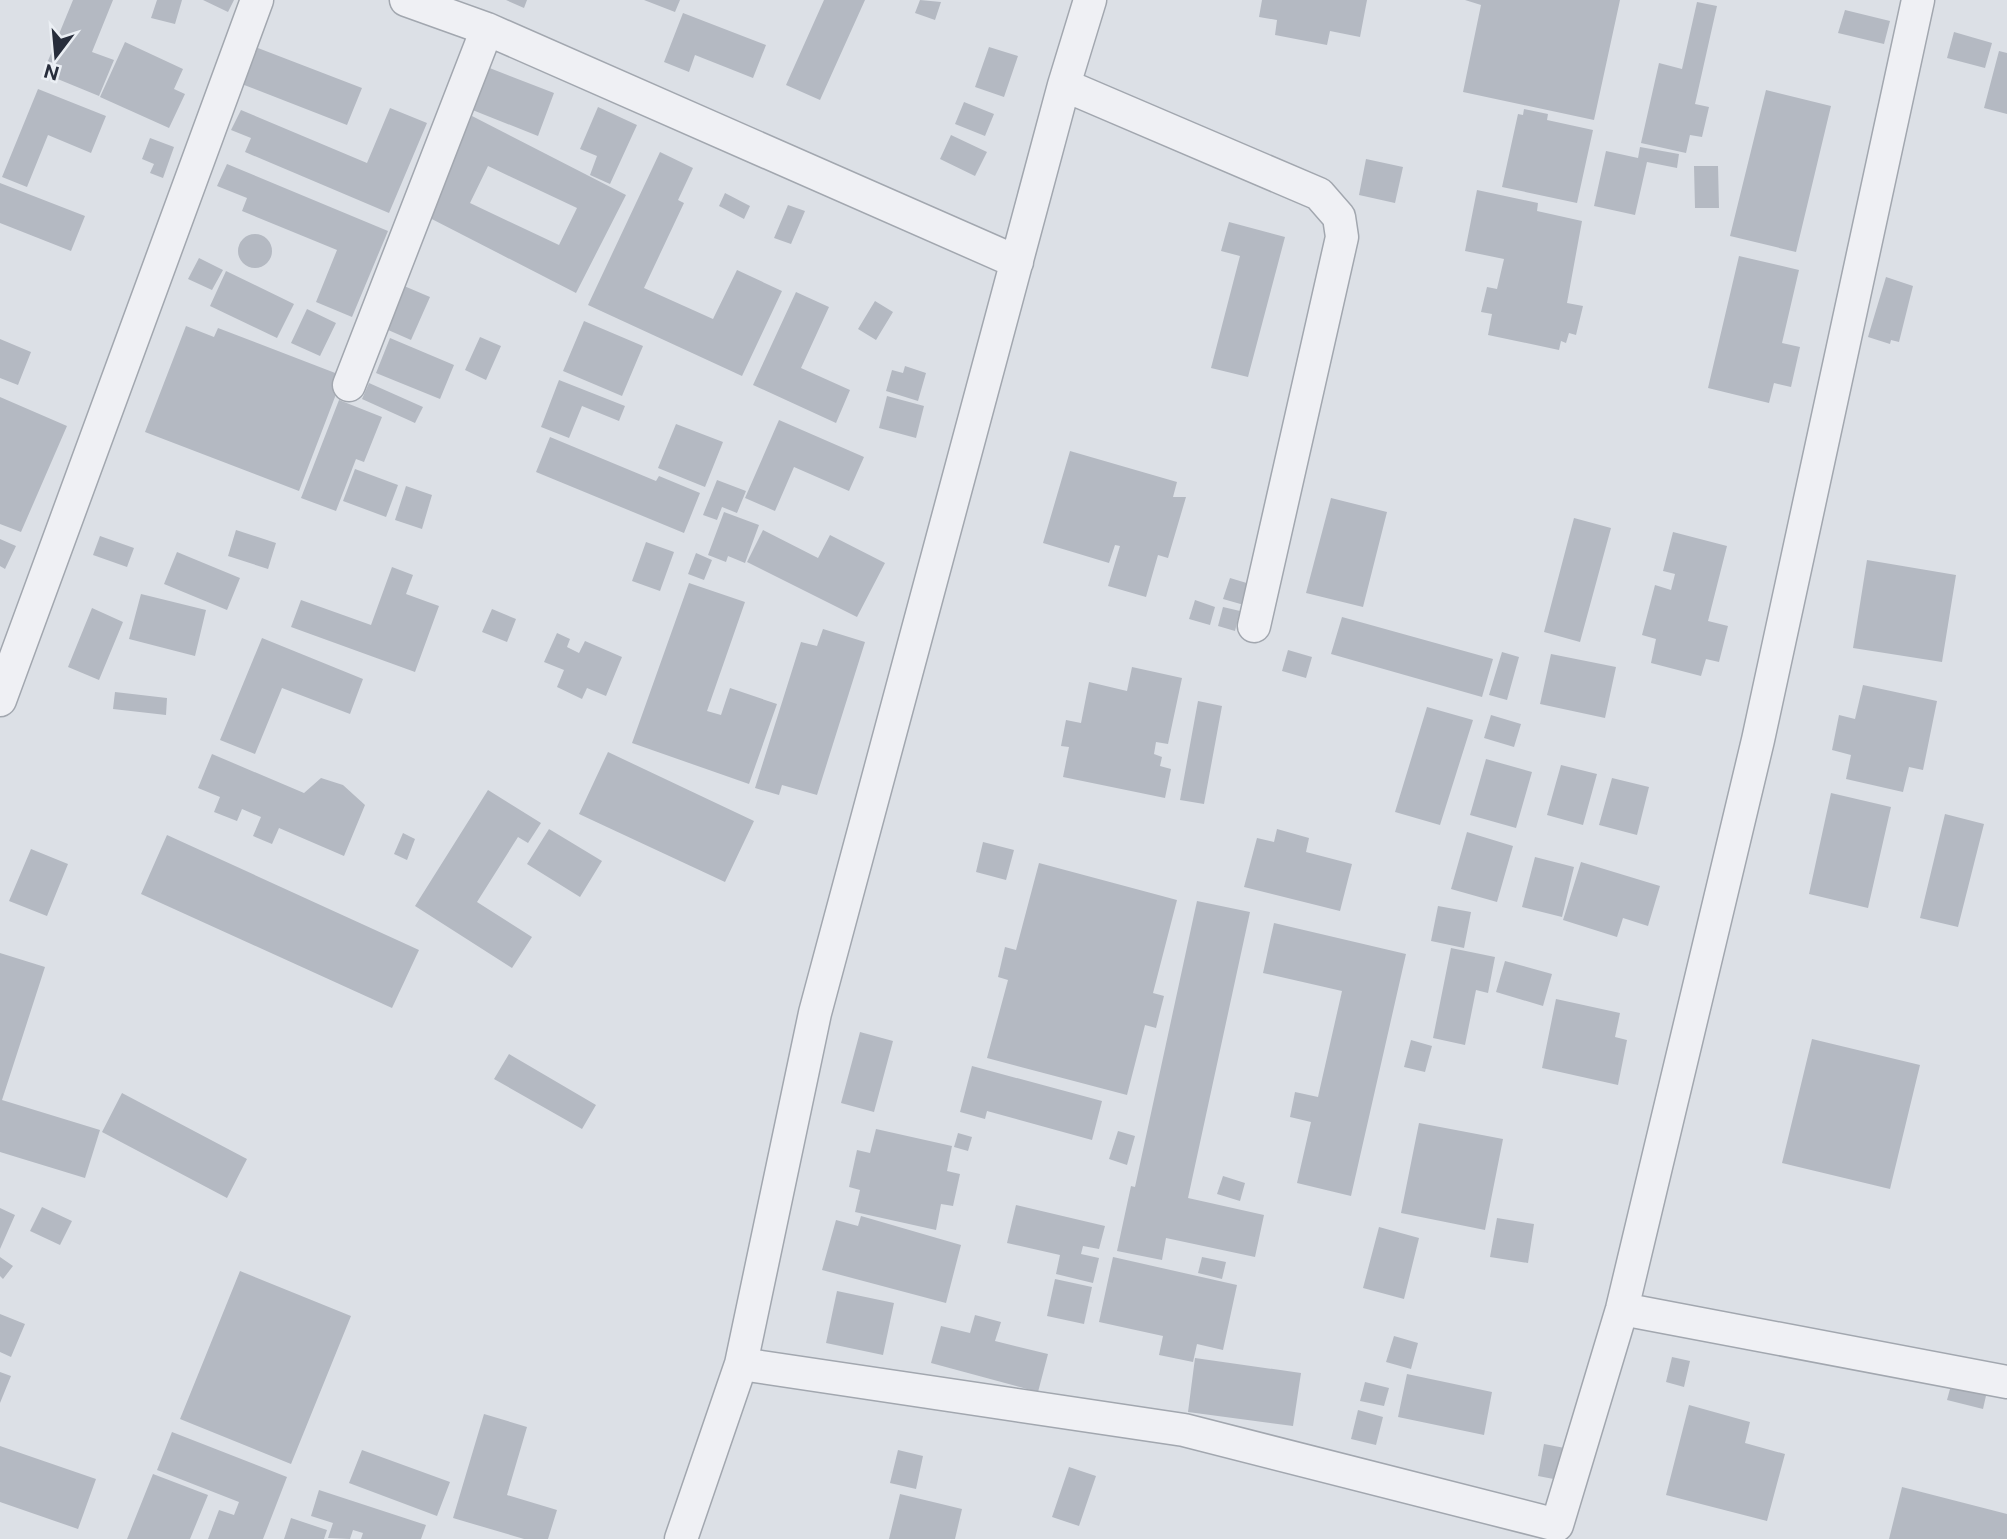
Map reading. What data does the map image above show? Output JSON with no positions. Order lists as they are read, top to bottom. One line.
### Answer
{"north":"bottom"}
